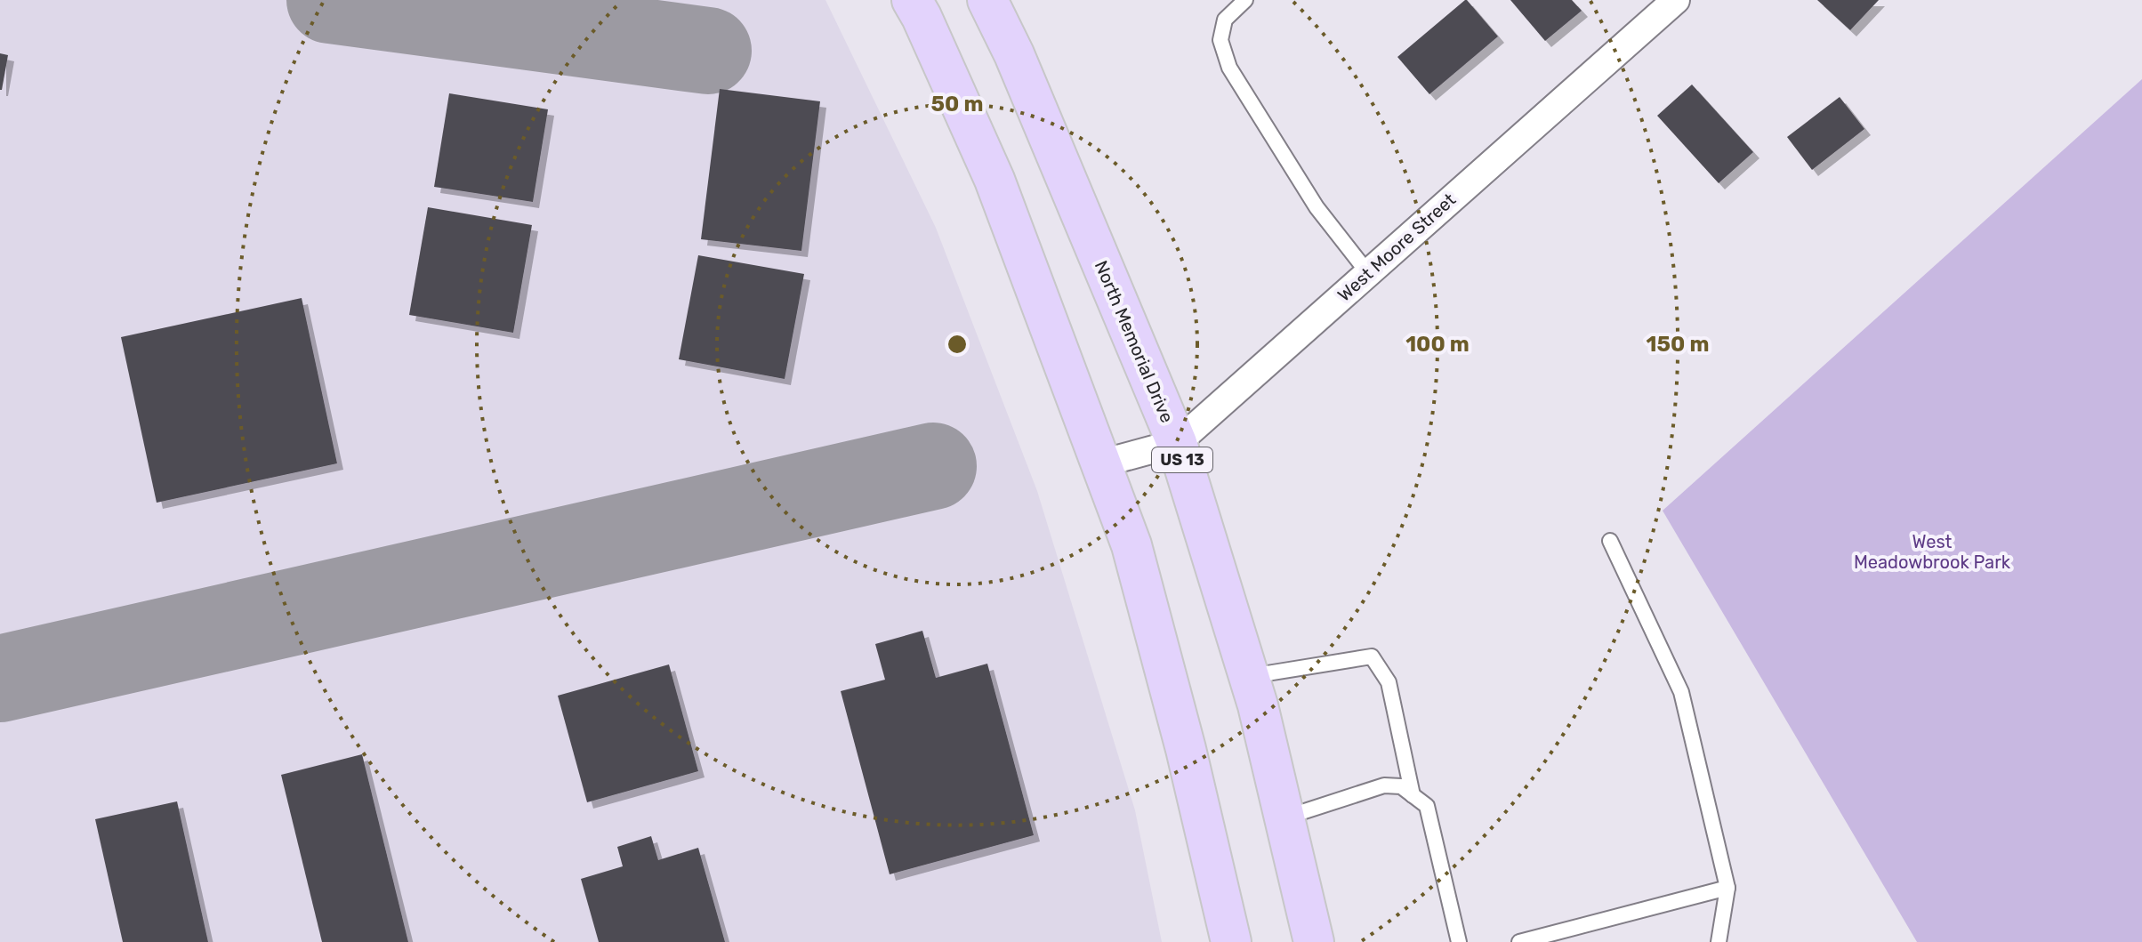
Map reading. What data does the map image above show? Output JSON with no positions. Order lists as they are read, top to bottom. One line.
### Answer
{"streets":{"main road":["North Memorial Drive","US 13"],"street":["West Moore Street"]},"crossings":[["West Moore Street","North Memorial Drive"]],"parks":["West Meadowbrook Park"],"rings":["50 m","100 m","150 m"]}
